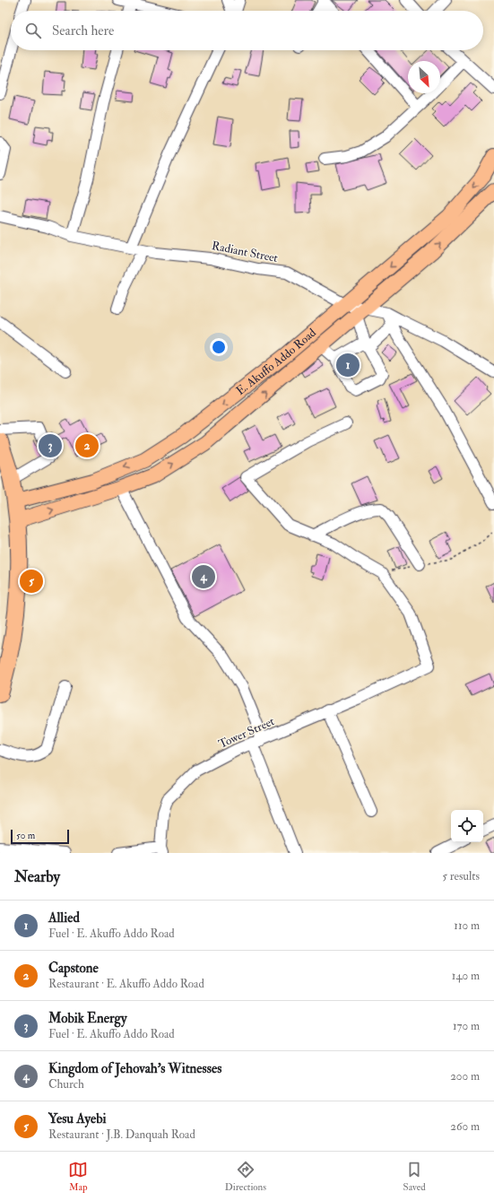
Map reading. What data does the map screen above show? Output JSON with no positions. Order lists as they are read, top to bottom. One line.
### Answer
{"streets":{"main road":["E. Akuffo Addo Road"],"street":["Radiant Street","Tower Street"]},"crossings":[["Radiant Street","E. Akuffo Addo Road"]],"scale_bar":"50 m","north":"bottom right","page":{"search":"Search here","pins":["1","2","3","4","5"],"scale":"50 m","heading":["Nearby","5 results"],"list":[{"mark":"1","name":"Allied","note":"Fuel · E. Akuffo Addo Road","value":"110 m"},{"mark":"2","name":"Capstone","note":"Restaurant · E. Akuffo Addo Road","value":"140 m"},{"mark":"3","name":"Mobik Energy","note":"Fuel · E. Akuffo Addo Road","value":"170 m"},{"mark":"4","name":"Kingdom of Jehovah's Witnesses","note":"Church","value":"200 m"},{"mark":"5","name":"Yesu Ayebi","note":"Restaurant · J.B. Danquah Road","value":"260 m"}],"nav":["Map","Directions","Saved"]}}
